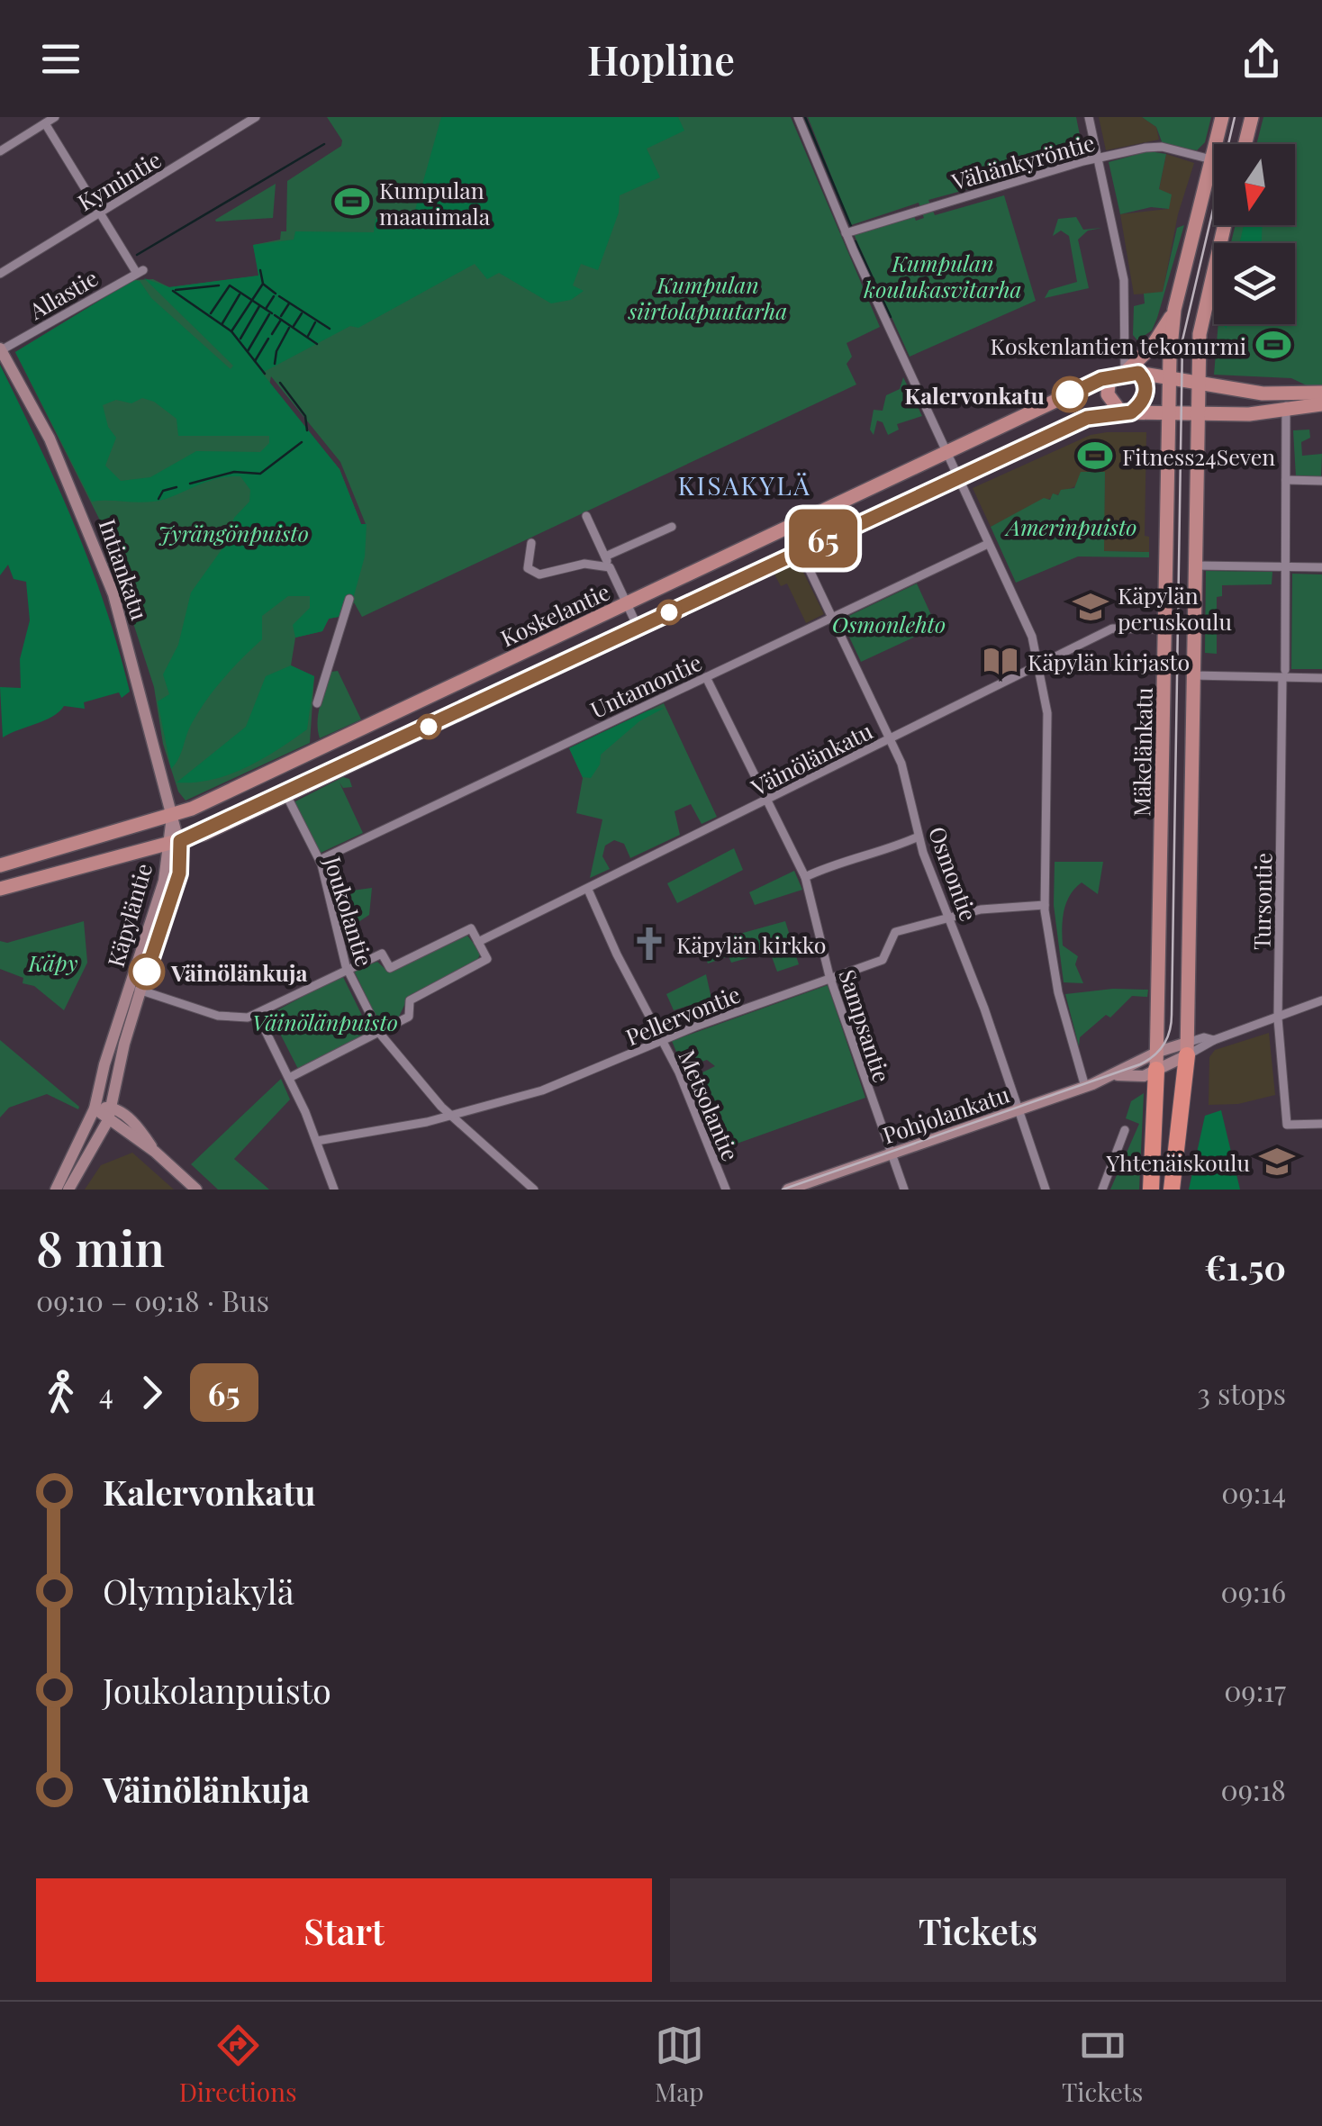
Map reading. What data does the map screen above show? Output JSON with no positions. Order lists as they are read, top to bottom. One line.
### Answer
{"streets":{"main road":["Koskelantie","Mäkelänkatu"],"street":["Vähänkyröntie","Kymintie","Allastie","Intiankatu","Untamontie","Väinölänkatu","Osmontie","Tursontie","Joukolantie","Käpyläntie","Pellervontie","Sampsantie","Metsolantie","Pohjolankatu"]},"crossings":[["Vähänkyröntie","Mäkelänkatu"],["Kymintie","Allastie"],["Allastie","Intiankatu"],["Intiankatu","Koskelantie"],["Intiankatu","Käpyläntie"],["Koskelantie","Mäkelänkatu"],["Koskelantie","Osmontie"],["Koskelantie","Tursontie"],["Koskelantie","Joukolantie"],["Koskelantie","Käpyläntie"],["Untamontie","Osmontie"],["Untamontie","Joukolantie"],["Untamontie","Sampsantie"],["Mäkelänkatu","Väinölänkatu"],["Mäkelänkatu","Pohjolankatu"],["Väinölänkatu","Osmontie"],["Väinölänkatu","Joukolantie"],["Väinölänkatu","Sampsantie"],["Väinölänkatu","Metsolantie"],["Osmontie","Pellervontie"],["Osmontie","Pohjolankatu"],["Joukolantie","Pellervontie"],["Pellervontie","Sampsantie"],["Pellervontie","Metsolantie"],["Sampsantie","Pohjolankatu"]],"districts":["KISAKYLÄ"],"parks":["Kumpulan koulukasvitarha","Kumpulan siirtolapuutarha","Amerinpuisto","Jyrängönpuisto","Osmonlehto","Käpy","Väinölänpuisto"],"places":{"sports":["Kumpulan maauimala","Koskenlantien tekonurmi","Fitness24Seven"],"other":["Kalervonkatu","Väinölänkuja"],"school or university":["Käpylän peruskoulu","Yhtenäiskoulu"],"library":["Käpylän kirjasto"],"church":["Käpylän kirkko"]},"lines":["bus line 65"],"north":"bottom","page":{"header":"Hopline","on_map":"65","heading":["8 min","09:10 – 09:18 · Bus","€1.50"],"legs":["4","65","3 stops"],"list":[{"name":"Kalervonkatu","value":"09:14"},{"name":"Olympiakylä","value":"09:16"},{"name":"Joukolanpuisto","value":"09:17"},{"name":"Väinölänkuja","value":"09:18"}],"buttons":["Start","Tickets"],"tabs":["Directions","Map","Tickets"]}}
